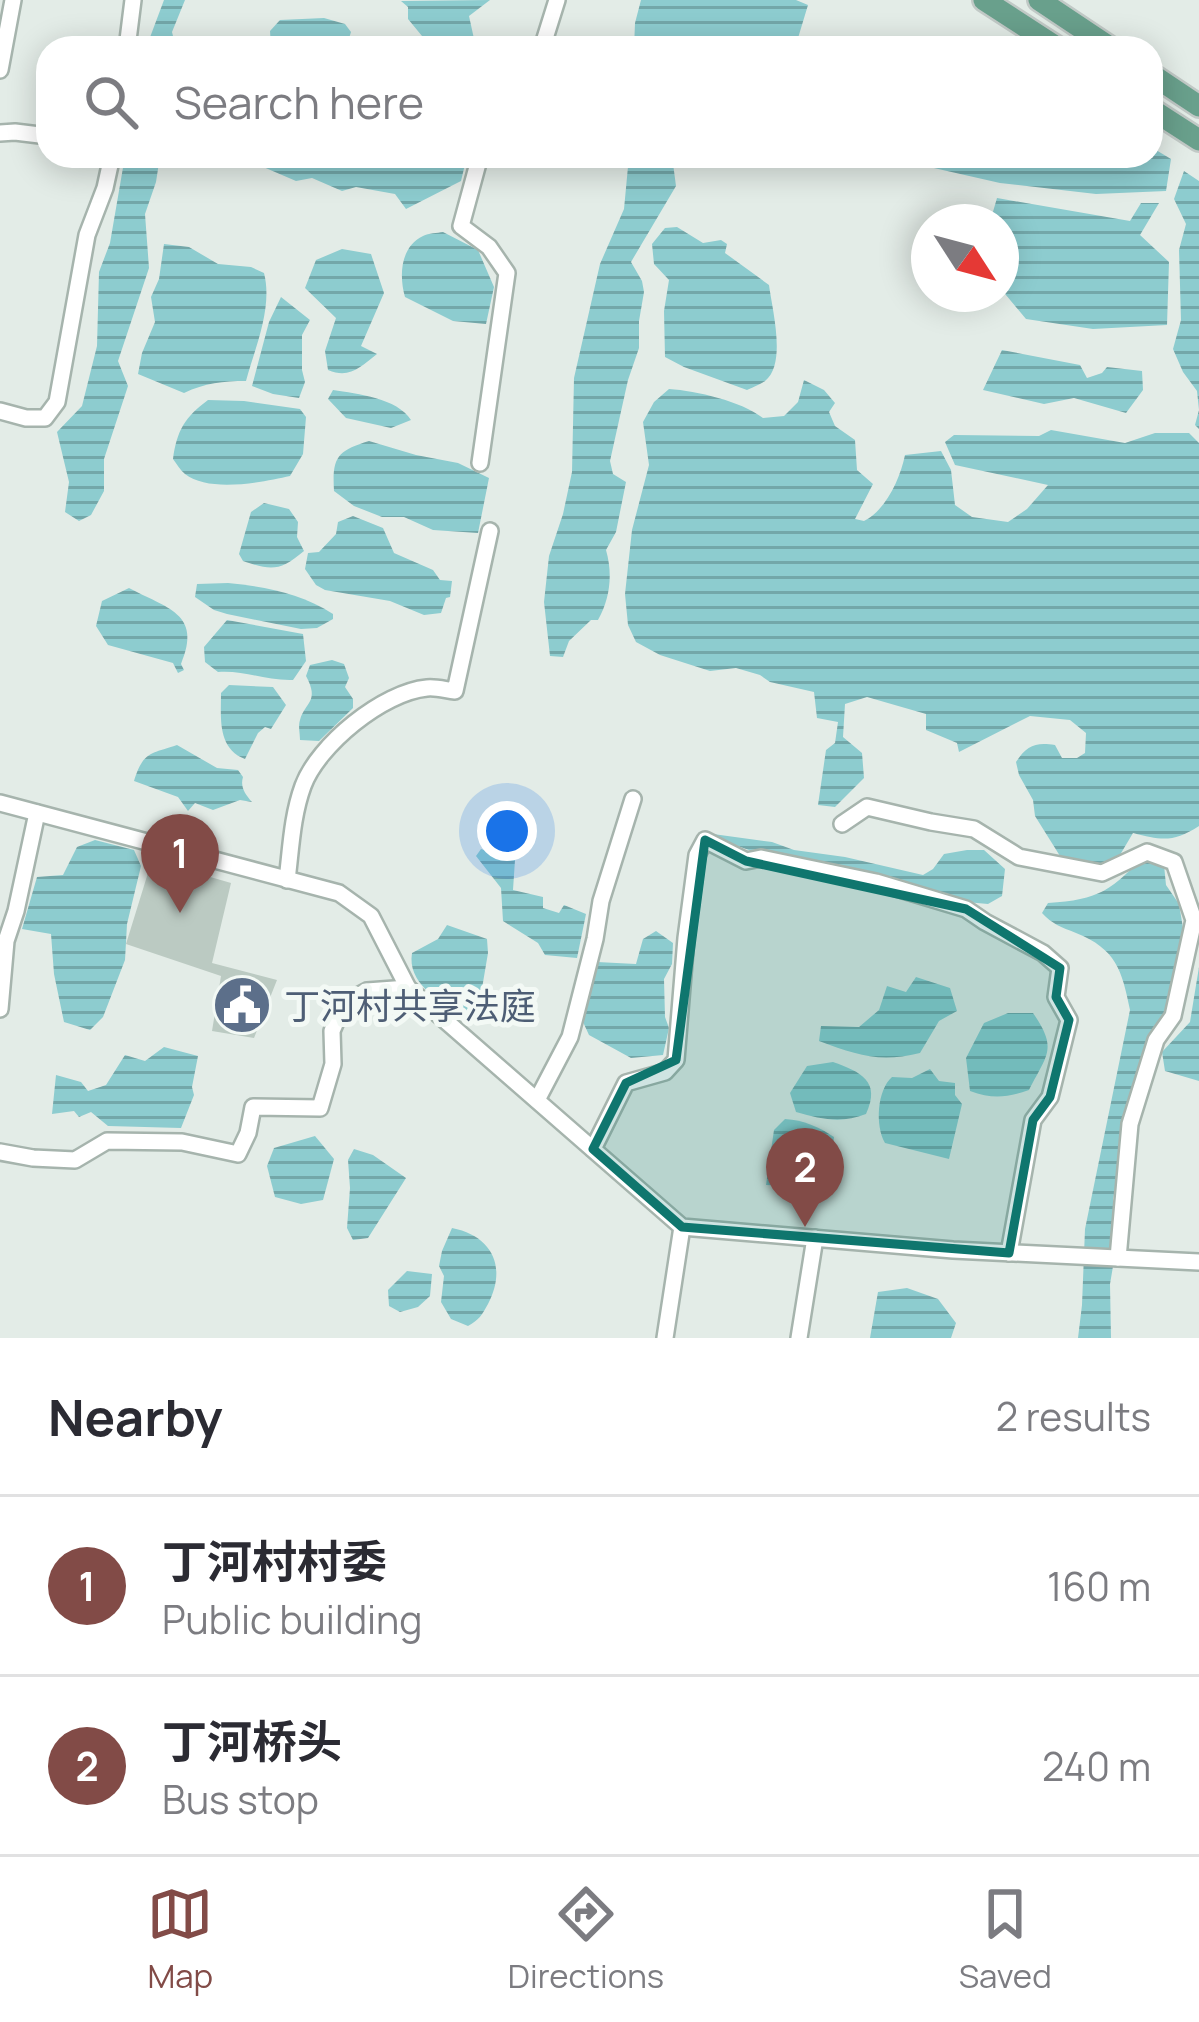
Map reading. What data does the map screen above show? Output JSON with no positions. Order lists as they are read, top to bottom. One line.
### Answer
{"places":{"public building":["丁河村共享法庭"]},"north":"bottom right","page":{"search":"Search here","pins":["1","2"],"heading":["Nearby","2 results"],"list":[{"mark":"1","name":"丁河村村委","note":"Public building","value":"160 m"},{"mark":"2","name":"丁河桥头","note":"Bus stop","value":"240 m"}],"nav":["Map","Directions","Saved"]}}
